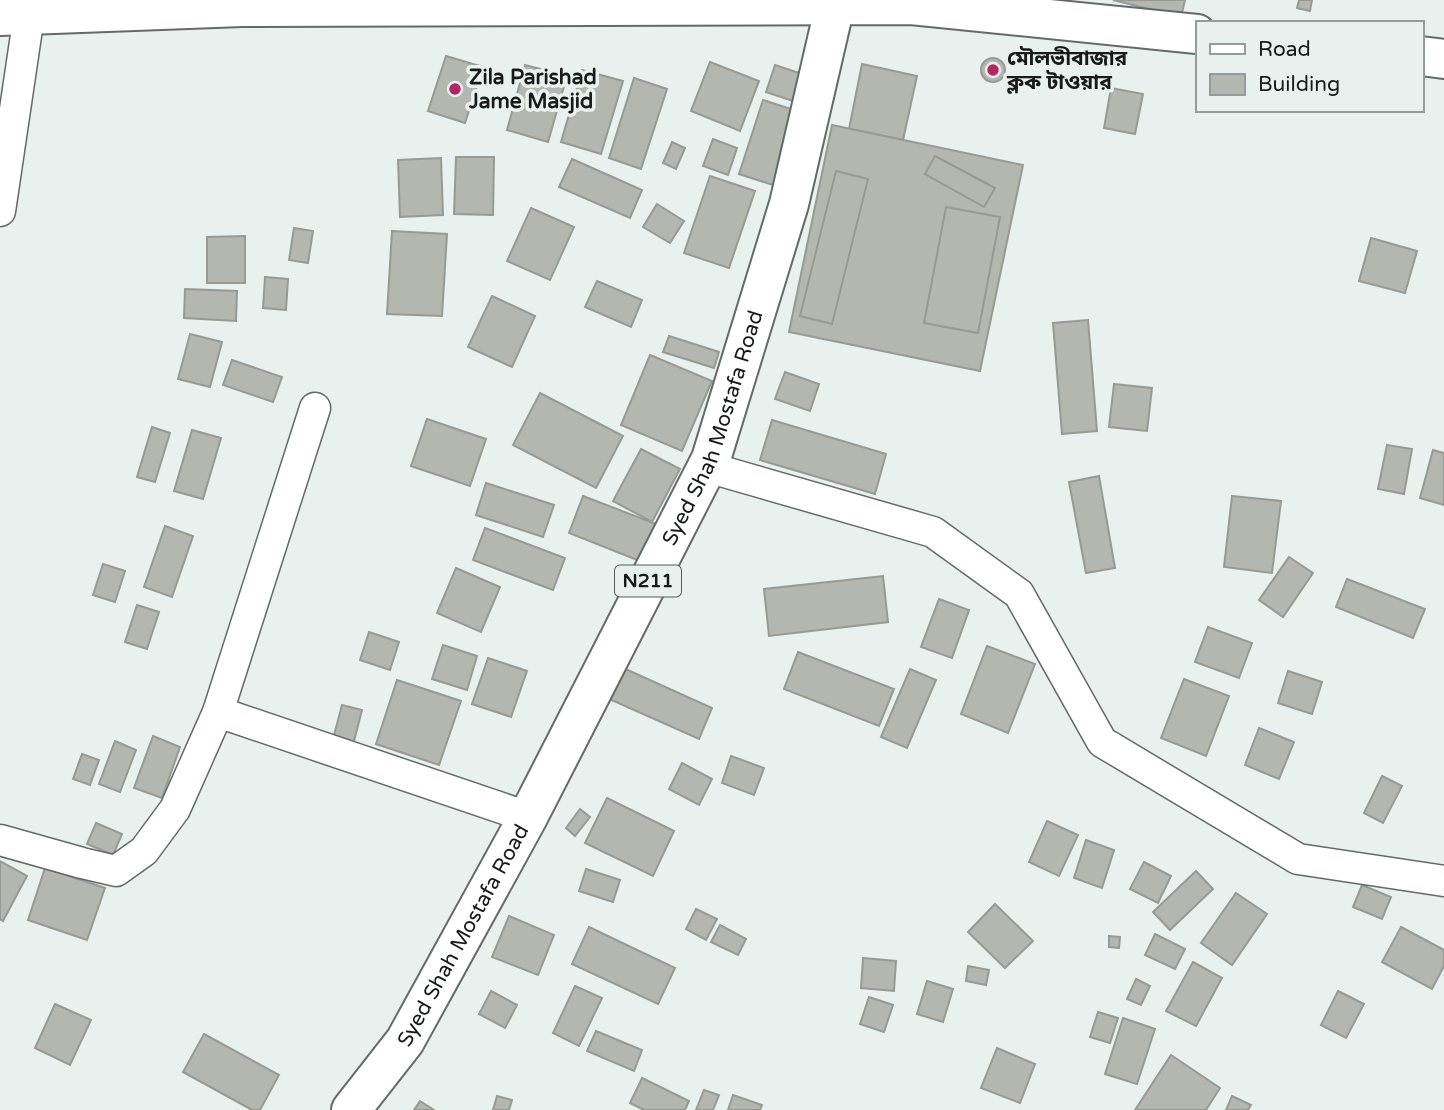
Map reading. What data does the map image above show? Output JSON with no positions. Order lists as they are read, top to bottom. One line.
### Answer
{"streets":{"highway":["Syed Shah Mostafa Road","N211"]},"places":["মৌলভীবাজার ক্লক টাওয়ার","Zila Parishad Jame Masjid"],"legend":["Road","Building"]}
